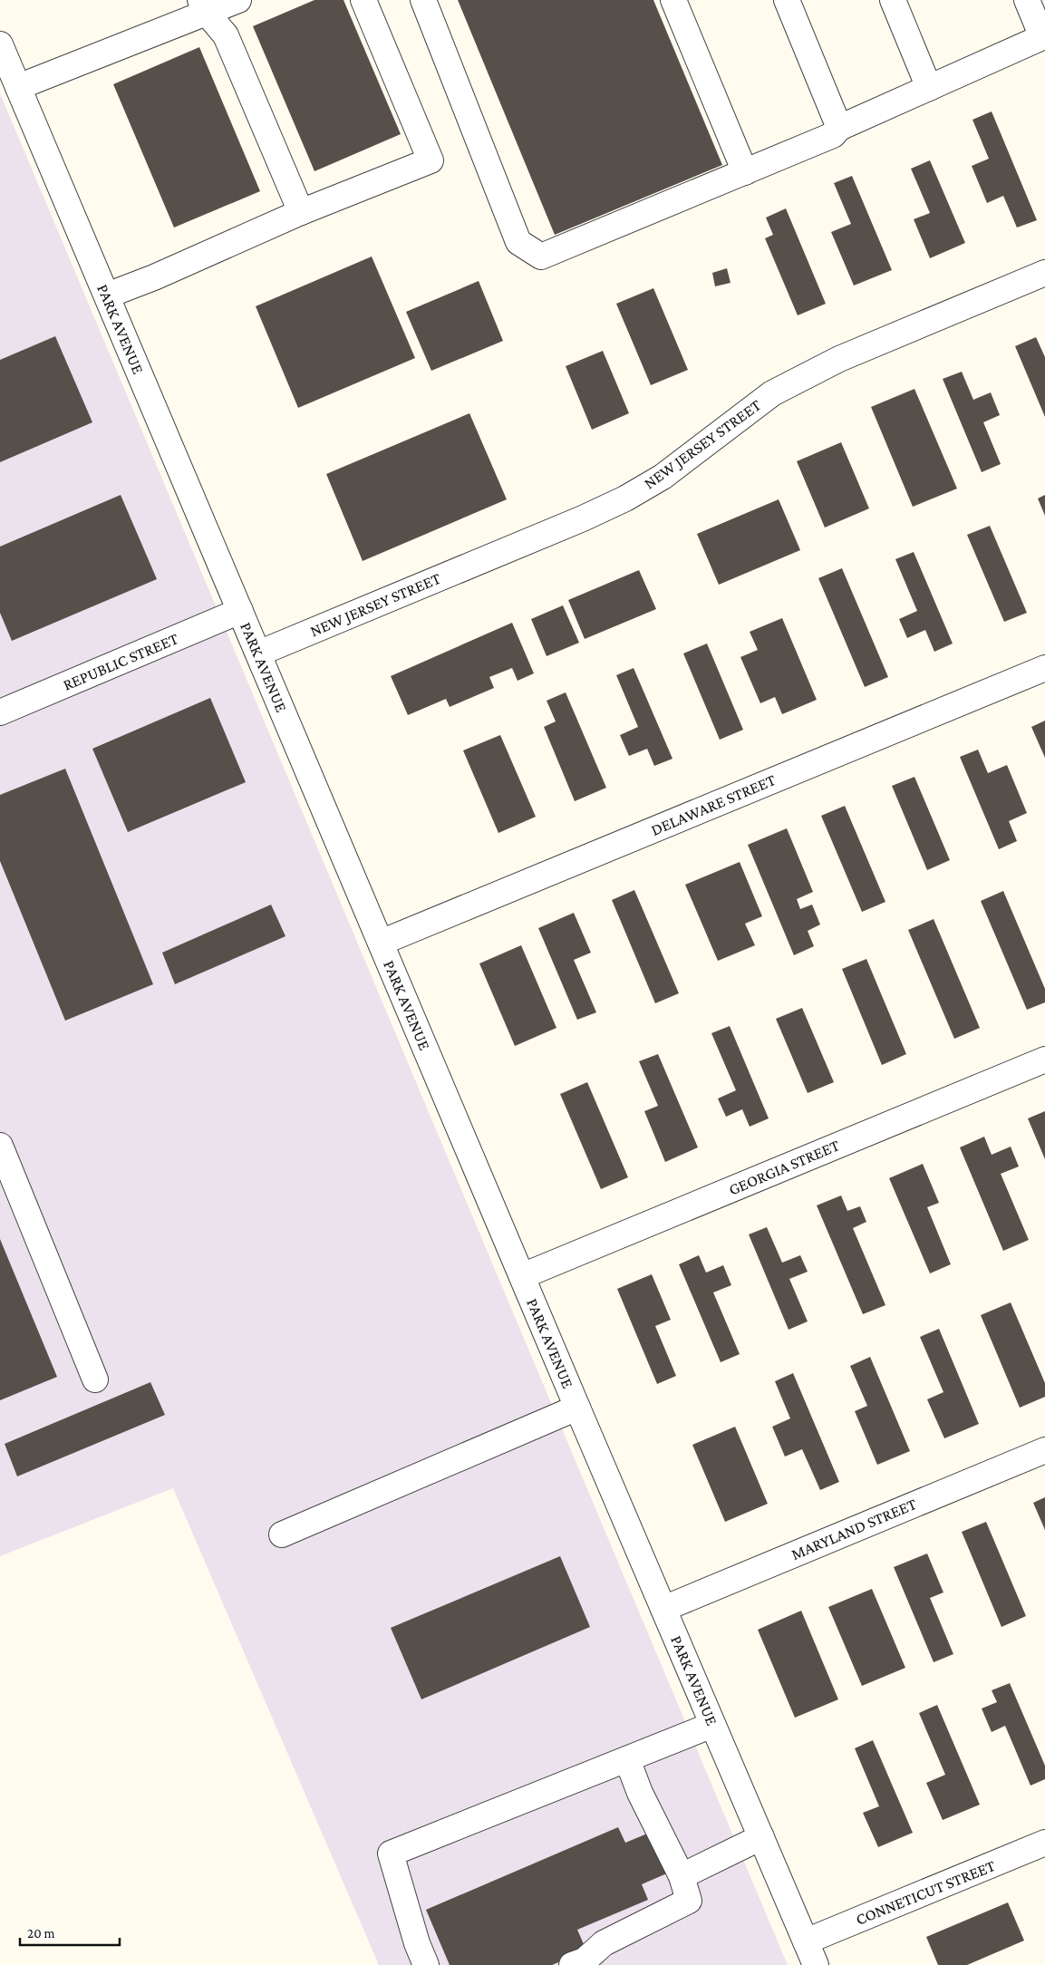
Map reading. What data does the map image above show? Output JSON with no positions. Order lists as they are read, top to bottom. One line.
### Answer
{"streets":{"street":["PARK AVENUE","NEW JERSEY STREET","REPUBLIC STREET","DELAWARE STREET","GEORGIA STREET","MARYLAND STREET","CONNETICUT STREET"]},"crossings":[["PARK AVENUE","NEW JERSEY STREET"],["PARK AVENUE","REPUBLIC STREET"],["PARK AVENUE","DELAWARE STREET"],["PARK AVENUE","GEORGIA STREET"],["PARK AVENUE","MARYLAND STREET"],["PARK AVENUE","CONNETICUT STREET"]],"scale_bar":"20 m"}
